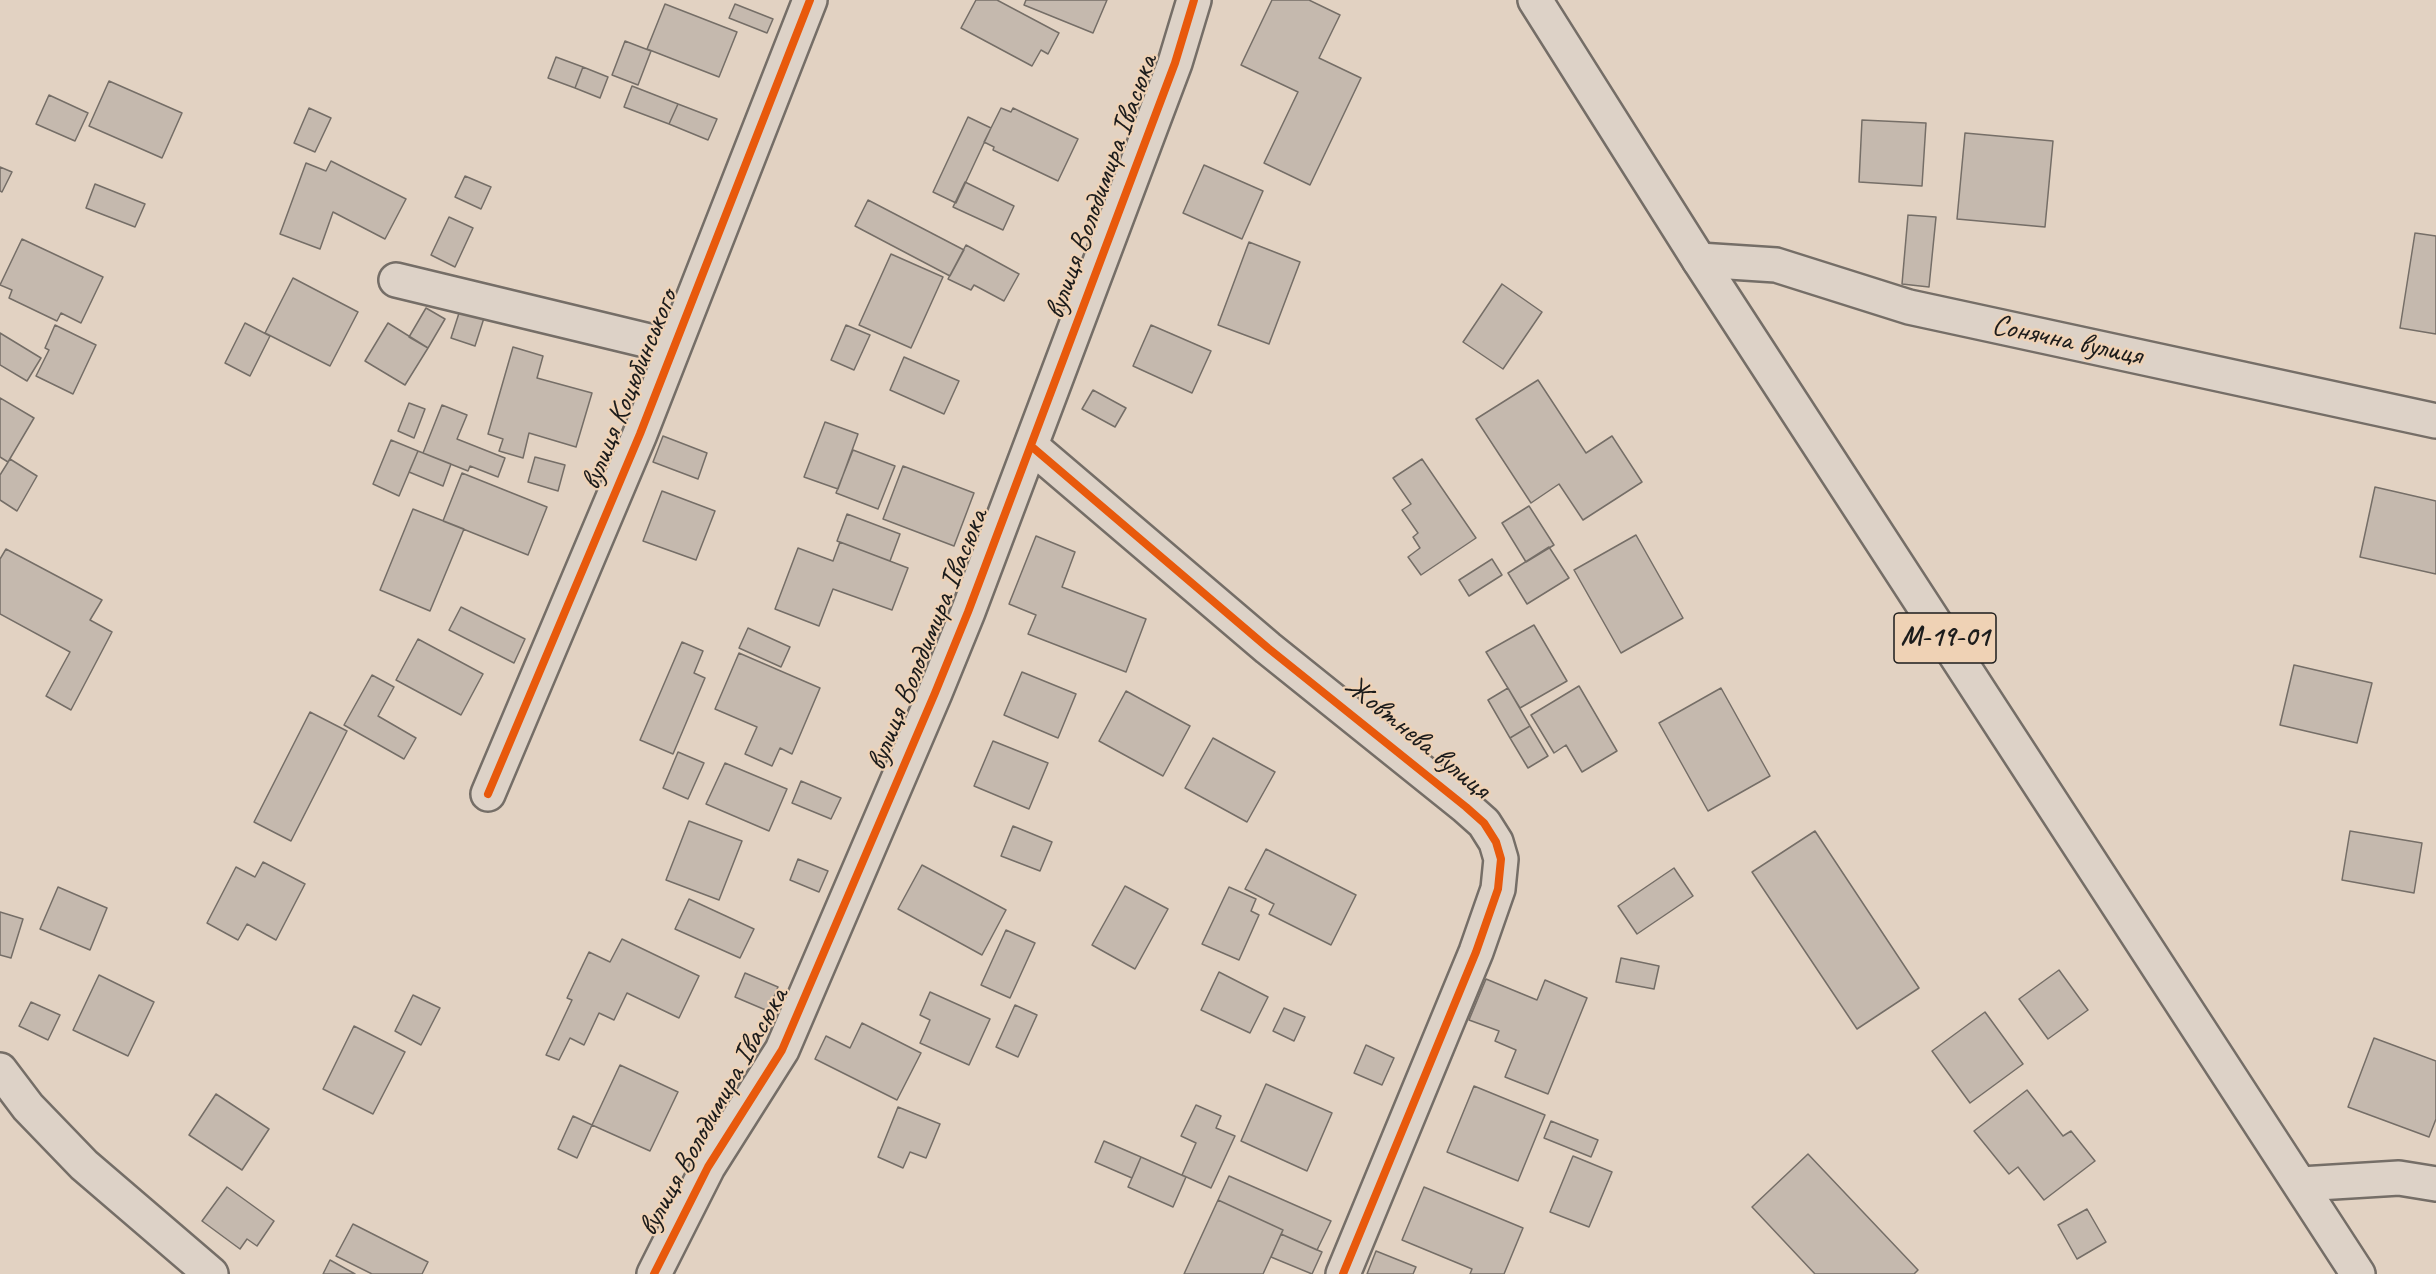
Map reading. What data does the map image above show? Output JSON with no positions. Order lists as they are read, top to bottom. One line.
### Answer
{"streets":{"street":["вулиця Володимира Івасюка","Сонячна вулиця","вулиця Коцюбинського","М-19-01","Жовтнева вулиця"]},"crossings":[["вулиця Володимира Івасюка","Жовтнева вулиця"],["Сонячна вулиця","М-19-01"]]}
